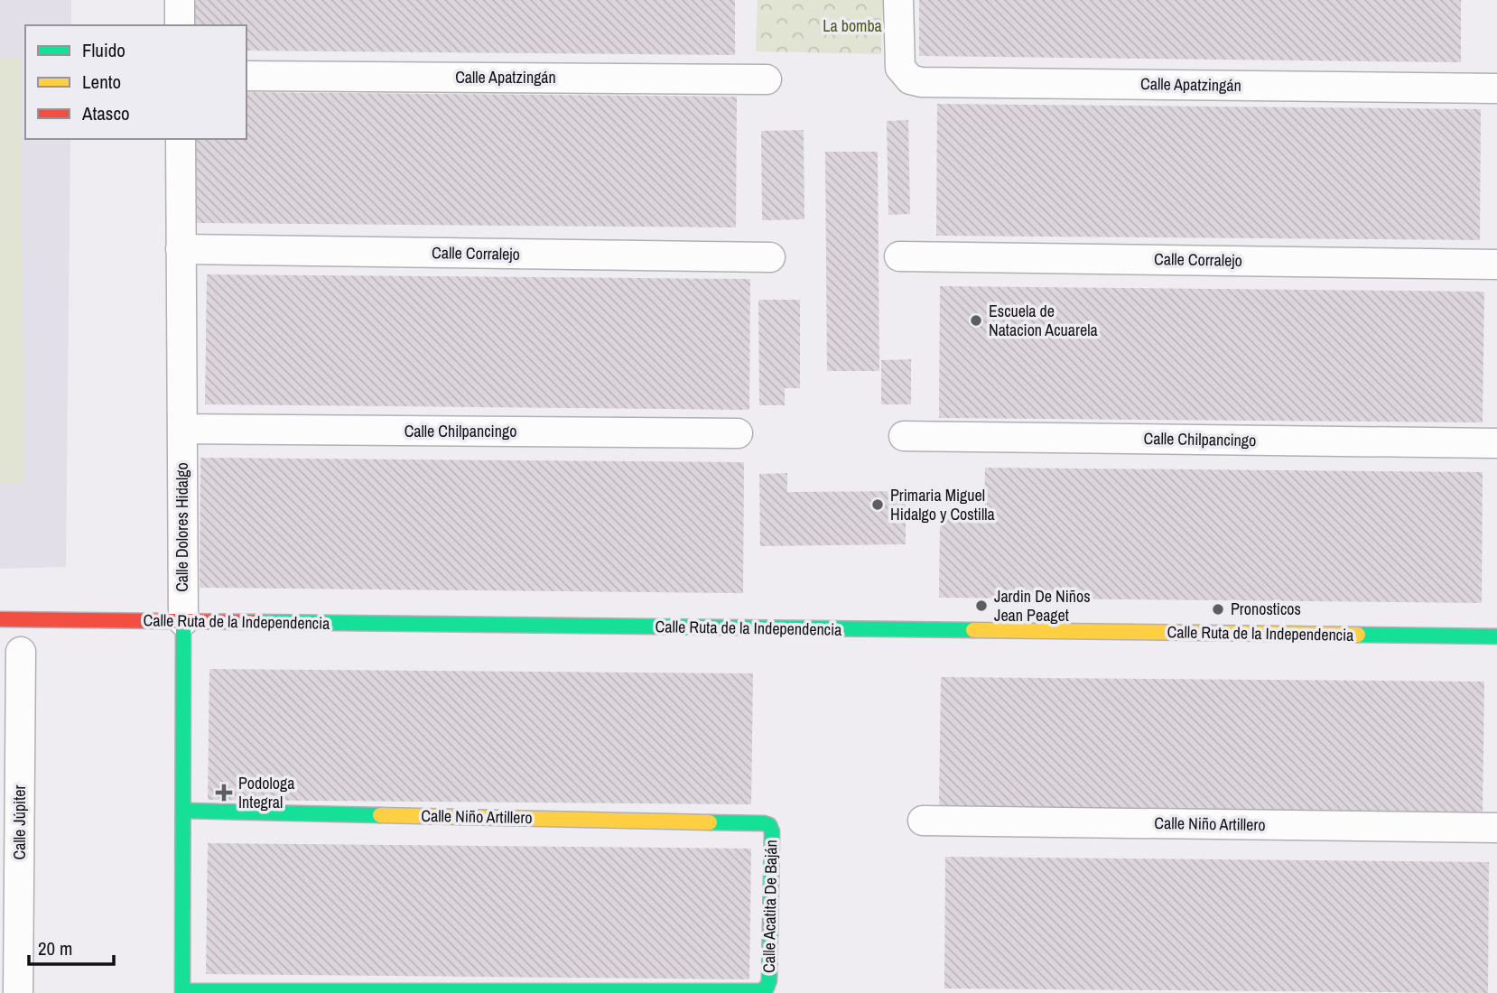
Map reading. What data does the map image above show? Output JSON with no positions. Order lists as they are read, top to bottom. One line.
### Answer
{"streets":{"street":["Calle Apatzingán","Calle Corralejo","Calle Chilpancingo","Calle Dolores Hidalgo","Calle Ruta de la Independencia","Calle Niño Artillero","Calle Júpiter","Calle Acatita De Baján"]},"crossings":[["Calle Corralejo","Calle Dolores Hidalgo"],["Calle Chilpancingo","Calle Dolores Hidalgo"],["Calle Dolores Hidalgo","Calle Ruta de la Independencia"],["Calle Dolores Hidalgo","Calle Niño Artillero"],["Calle Dolores Hidalgo","Calle Acatita De Baján"],["Calle Niño Artillero","Calle Acatita De Baján"]],"parks":["La bomba"],"places":{"other":["Escuela de Natacion Acuarela","Primaria Miguel Hidalgo y Costilla","Jardin De Niños Jean Peaget","Pronosticos"],"health":["Podologa Integral"]},"legend":["Fluido","Lento","Atasco"],"scale_bar":"20 m"}
